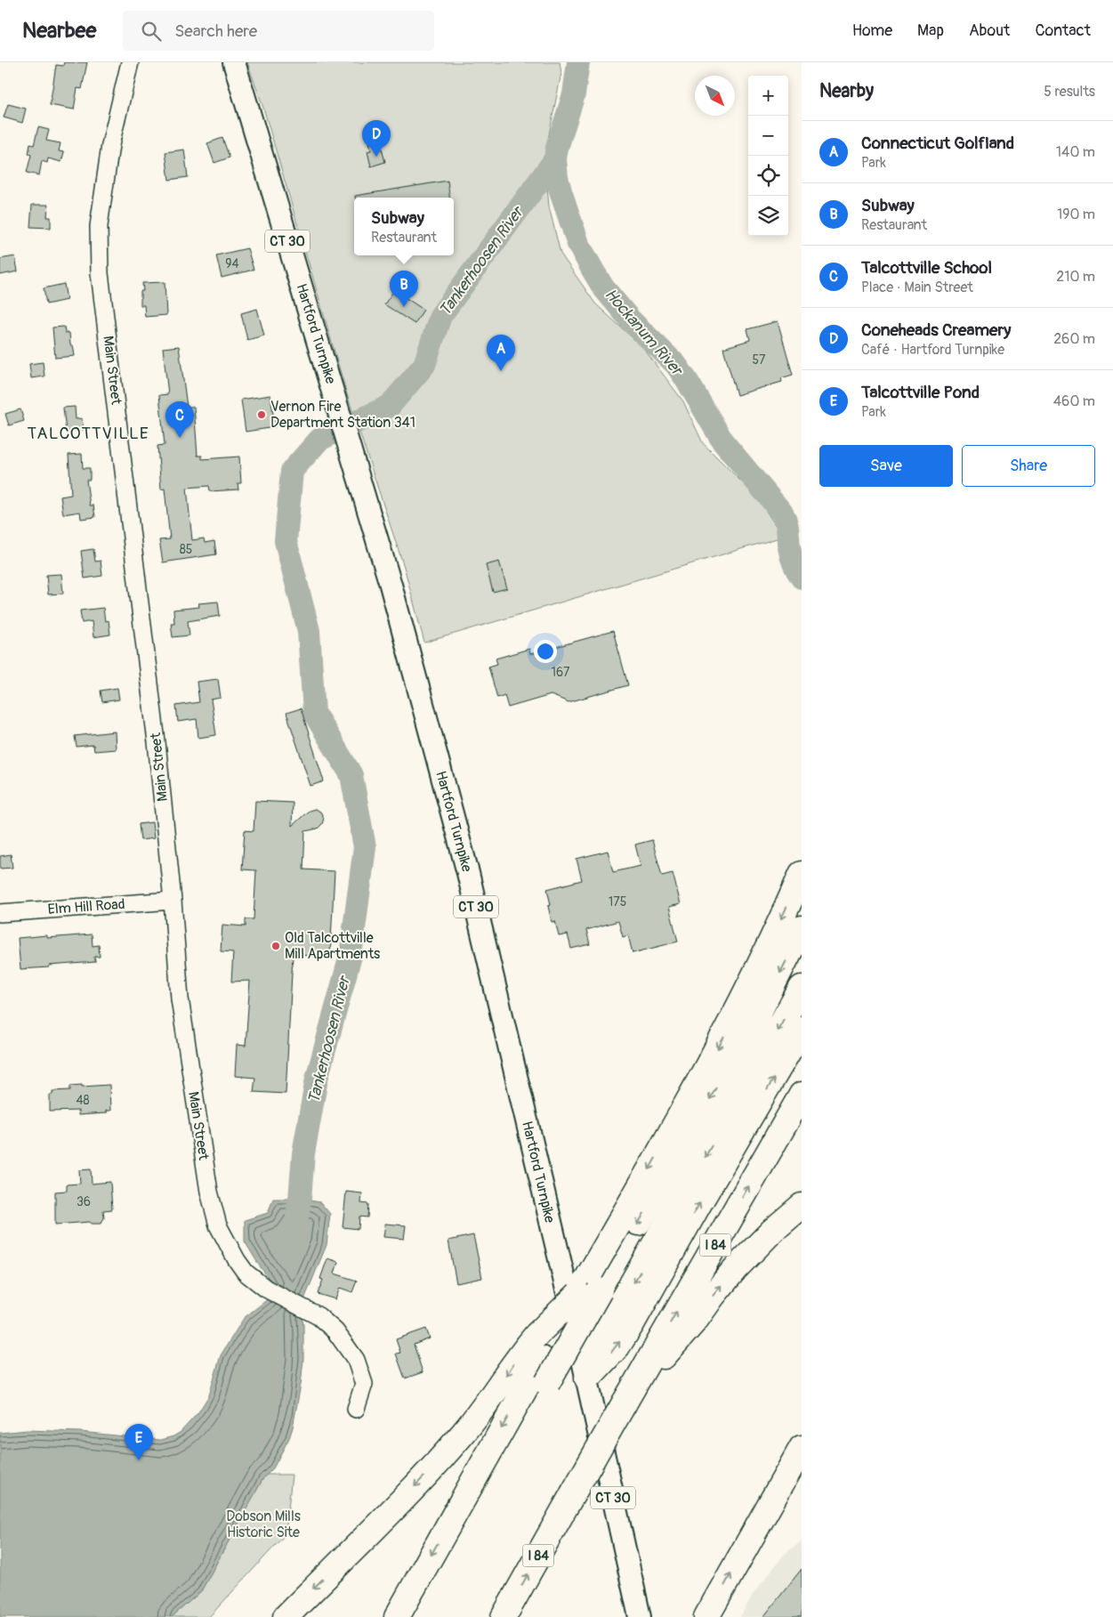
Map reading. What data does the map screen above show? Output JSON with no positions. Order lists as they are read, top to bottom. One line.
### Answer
{"streets":{"highway":["I 84"],"main road":["CT 30","Hartford Turnpike"],"street":["Main Street","Elm Hill Road"]},"crossings":[["Main Street","Elm Hill Road"]],"districts":["TALCOTTVILLE"],"water":["Tankerhoosen River","Hockanum River"],"parks":["Dobson Mills Historic Site"],"places":["Vernon Fire Department Station 341","Old Talcottville Mill Apartments"],"house_numbers":["94","57","85","167","175","48","36"],"north":"bottom right","page":{"header":"Nearbee","search":"Search here","nav":["Home","Map","About","Contact"],"heading":["Nearby","5 results"],"map_buttons":["+","−"],"pins":["D","B","A","C","E"],"list":[{"mark":"A","name":"Connecticut Golfland","note":"Park","value":"140 m"},{"mark":"B","name":"Subway","note":"Restaurant","value":"190 m"},{"mark":"C","name":"Talcottville School","note":"Place · Main Street","value":"210 m"},{"mark":"D","name":"Coneheads Creamery","note":"Café · Hartford Turnpike","value":"260 m"},{"mark":"E","name":"Talcottville Pond","note":"Park","value":"460 m"}],"popup":["Subway","Restaurant"],"buttons":["Save","Share"]}}
